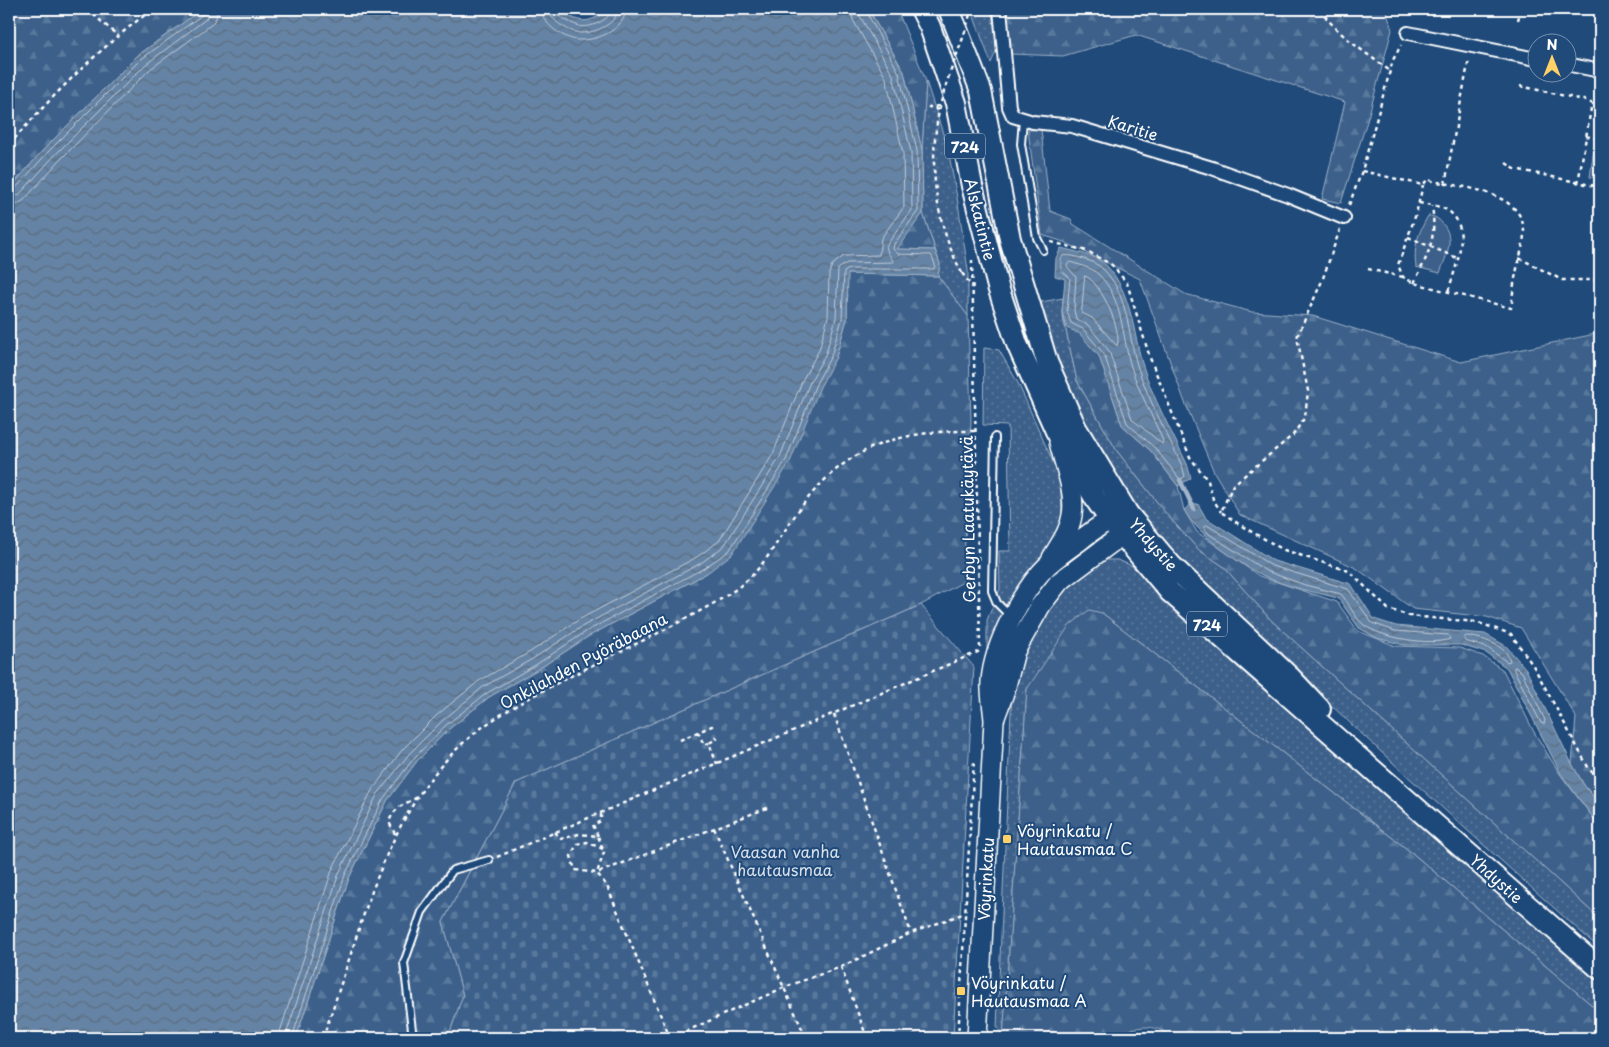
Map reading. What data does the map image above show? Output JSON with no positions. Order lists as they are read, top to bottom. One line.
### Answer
{"streets":{"main road":["724","Alskatintie","Yhdystie","Vöyrinkatu"],"street":["Karitie"],"path":["Gerbyn Laatukäytävä","Onkilahden Pyöräbaana"]},"crossings":[["Alskatintie","Yhdystie"],["Gerbyn Laatukäytävä","Onkilahden Pyöräbaana"],["Yhdystie","Vöyrinkatu"]],"parks":["Vaasan vanha hautausmaa"],"places":{"transit":["Vöyrinkatu / Hautausmaa C","Vöyrinkatu / Hautausmaa A"]},"north":"top"}
